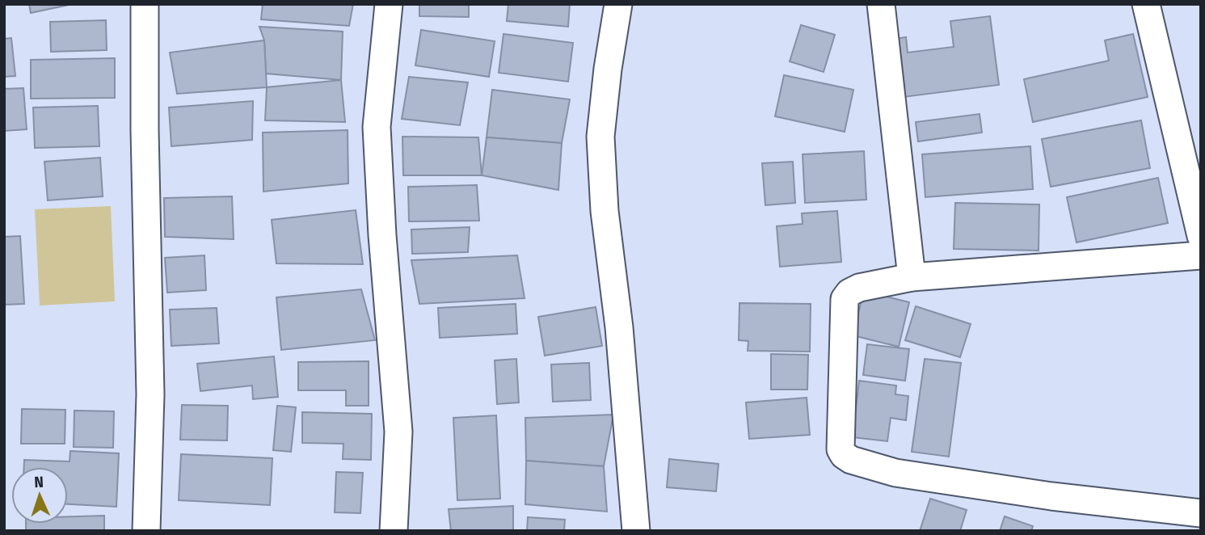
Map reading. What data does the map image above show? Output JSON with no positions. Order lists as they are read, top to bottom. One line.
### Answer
{"north":"top"}
